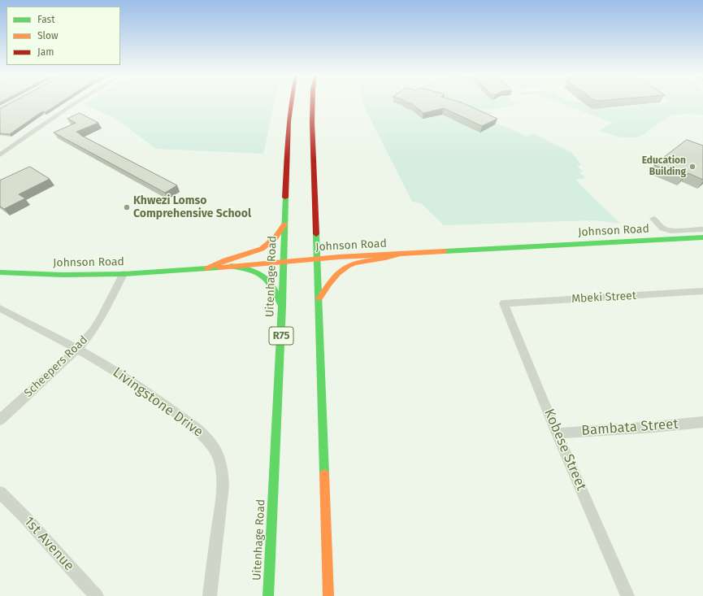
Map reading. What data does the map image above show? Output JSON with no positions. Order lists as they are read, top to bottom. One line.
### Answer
{"streets":{"main road":["Johnson Road","Uitenhage Road","R75"],"street":["Mbeki Street","Scheepers Road","Livingstone Drive","Bambata Street","Kobese Street","1st Avenue"]},"crossings":[["Johnson Road","Uitenhage Road"],["Johnson Road","Scheepers Road"],["Mbeki Street","Kobese Street"],["Scheepers Road","Livingstone Drive"],["Bambata Street","Kobese Street"]],"places":["Education Building","Khwezi Lomso Comprehensive School"],"legend":["Fast","Slow","Jam"]}
